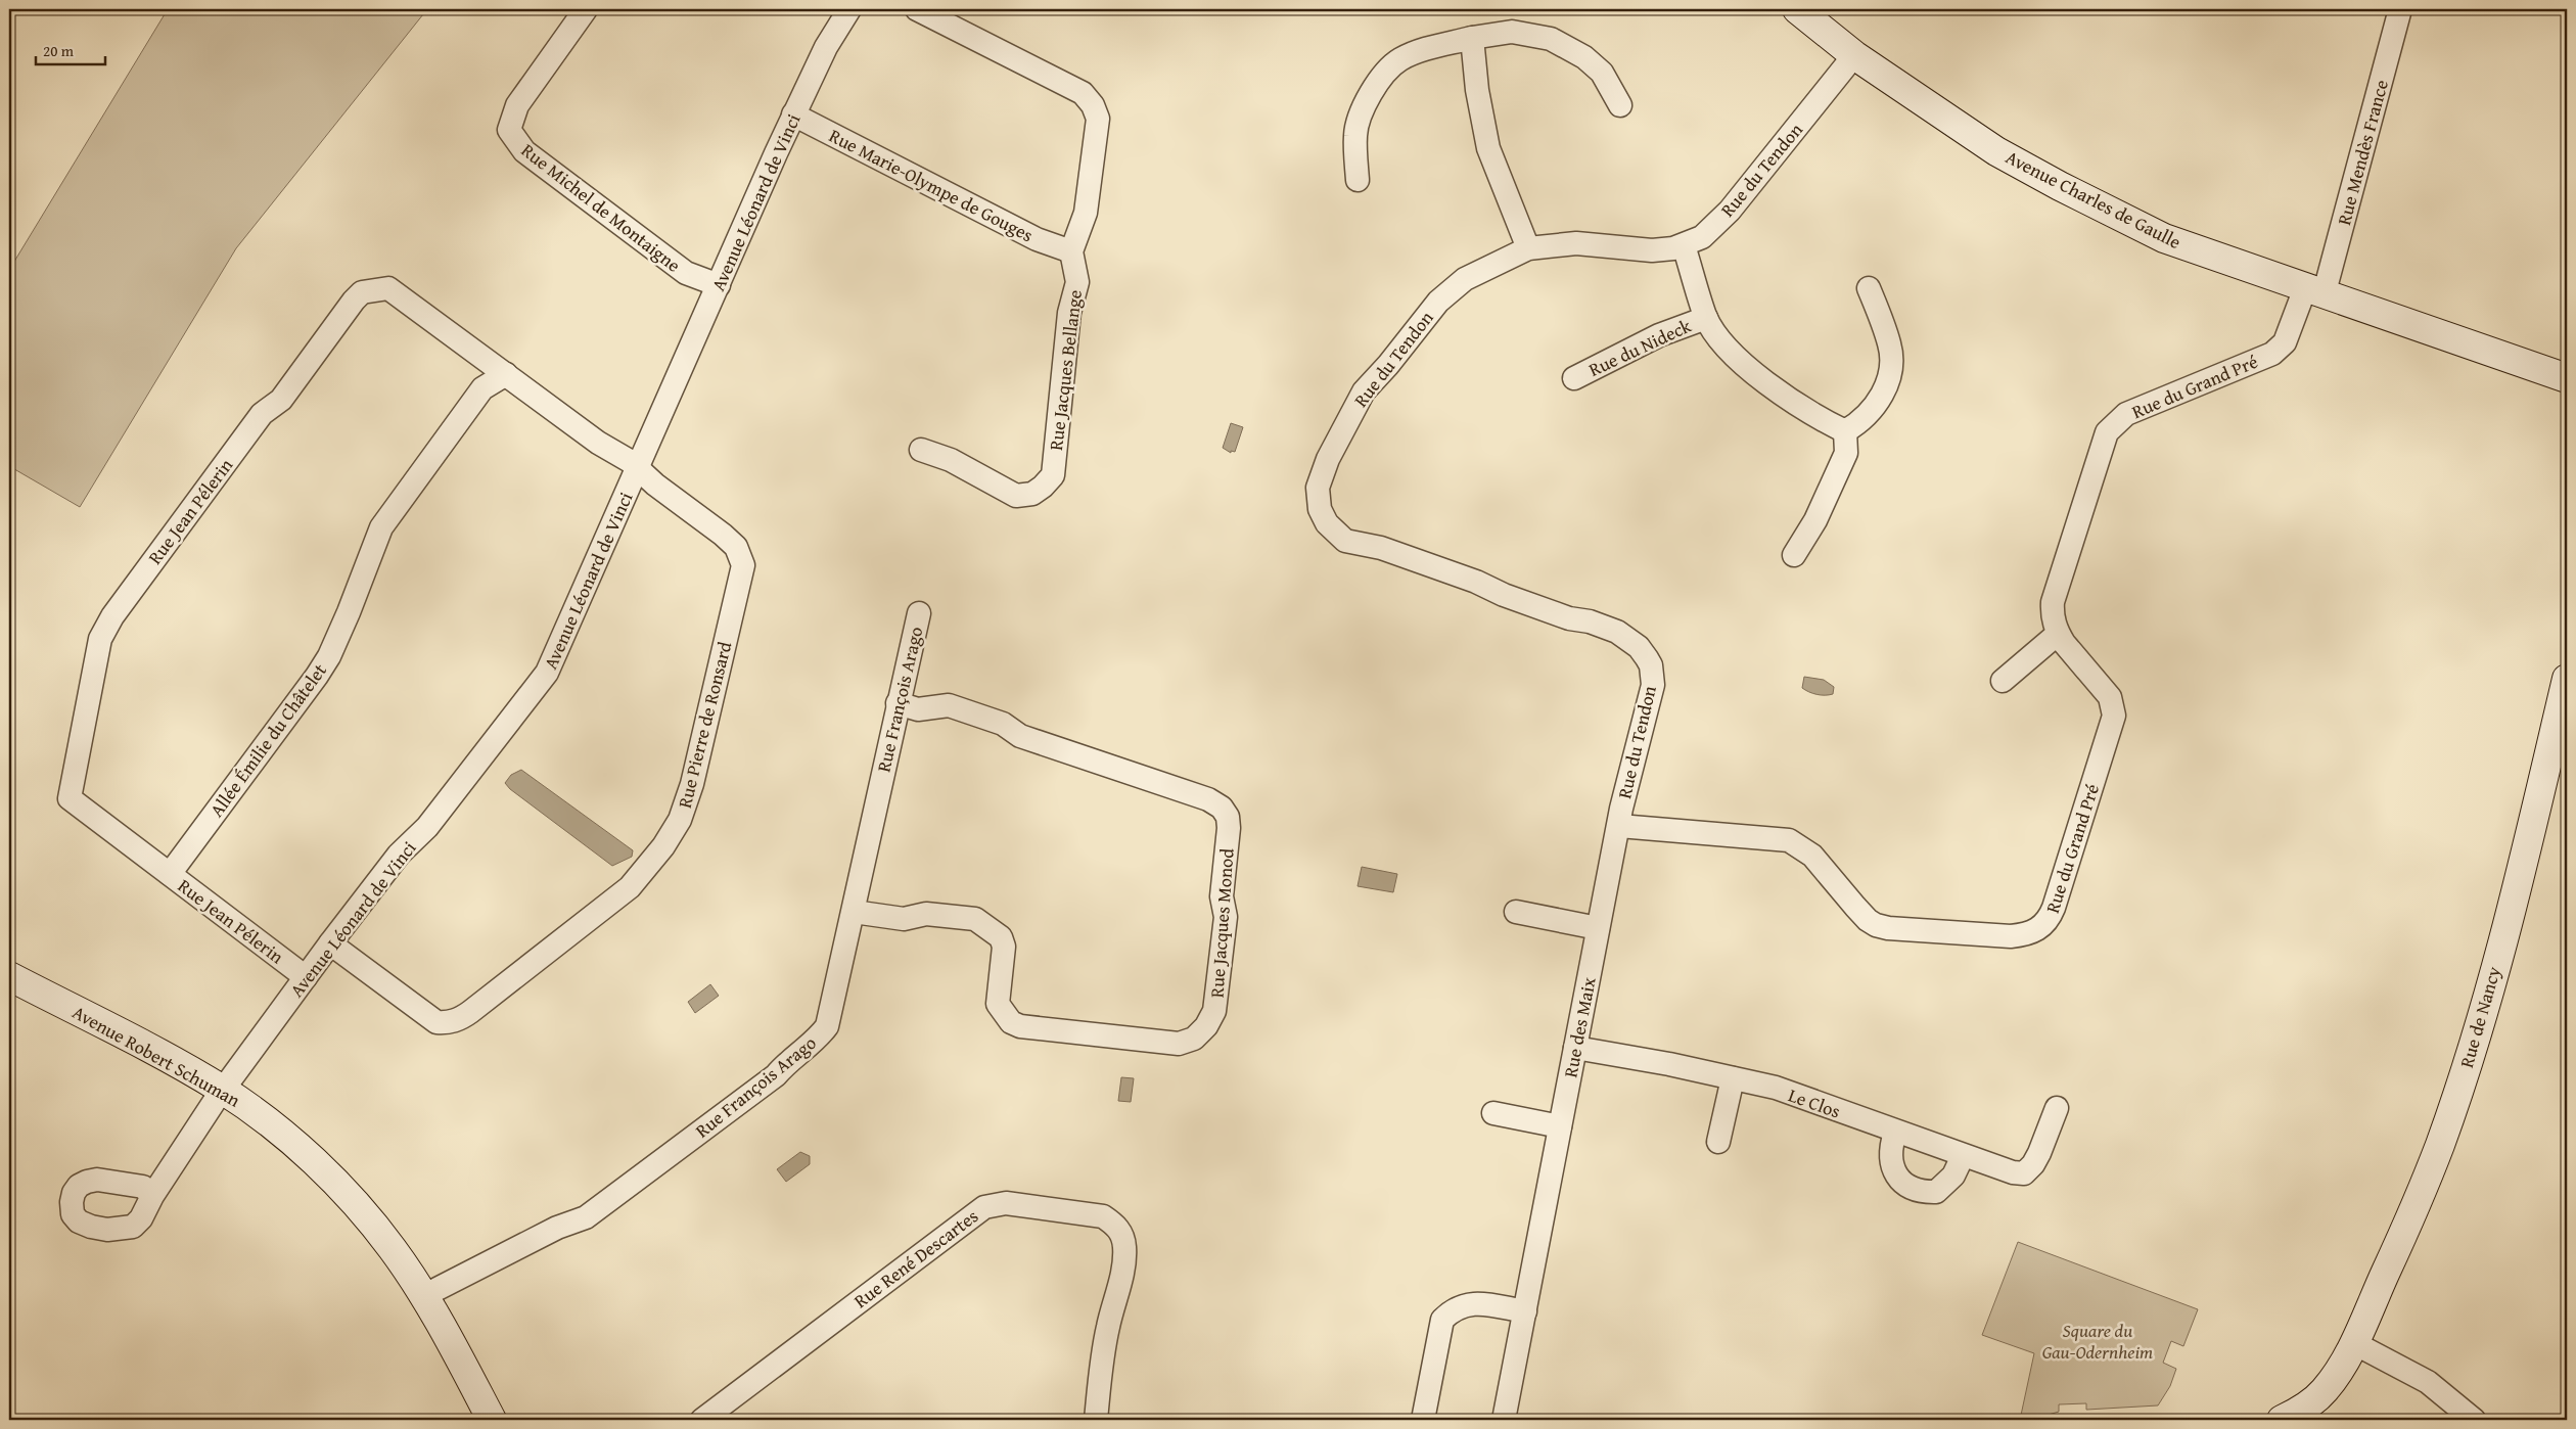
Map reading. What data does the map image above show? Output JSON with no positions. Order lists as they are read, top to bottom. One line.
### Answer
{"streets":{"street":["Rue Mendès France","Rue du Tendon","Rue Marie-Olympe de Gouges","Avenue Charles de Gaulle","Avenue Léonard de Vinci","Rue Michel de Montaigne","Rue du Nideck","Rue Jacques Bellange","Rue du Grand Pré","Rue Jean Pélerin","Rue François Arago","Rue Pierre de Ronsard","Allée Émilie du Châtelet","Rue Jacques Monod","Rue de Nancy","Rue des Maix","Avenue Robert Schuman","Le Clos","Rue René Descartes"]},"crossings":[["Rue Mendès France","Avenue Charles de Gaulle"],["Rue Mendès France","Rue du Grand Pré"],["Rue du Tendon","Avenue Charles de Gaulle"],["Rue du Tendon","Rue du Nideck"],["Rue du Tendon","Rue du Grand Pré"],["Rue du Tendon","Rue des Maix"],["Rue Marie-Olympe de Gouges","Avenue Léonard de Vinci"],["Rue Marie-Olympe de Gouges","Rue Jacques Bellange"],["Avenue Charles de Gaulle","Rue du Grand Pré"],["Avenue Léonard de Vinci","Rue Michel de Montaigne"],["Avenue Léonard de Vinci","Rue Jean Pélerin"],["Avenue Léonard de Vinci","Rue Pierre de Ronsard"],["Avenue Léonard de Vinci","Avenue Robert Schuman"],["Rue du Grand Pré","Rue des Maix"],["Rue Jean Pélerin","Rue Pierre de Ronsard"],["Rue Jean Pélerin","Allée Émilie du Châtelet"],["Rue François Arago","Rue Jacques Monod"],["Rue François Arago","Avenue Robert Schuman"],["Rue des Maix","Le Clos"]],"parks":["Square du Gau-Odernheim"],"scale_bar":"20 m"}
